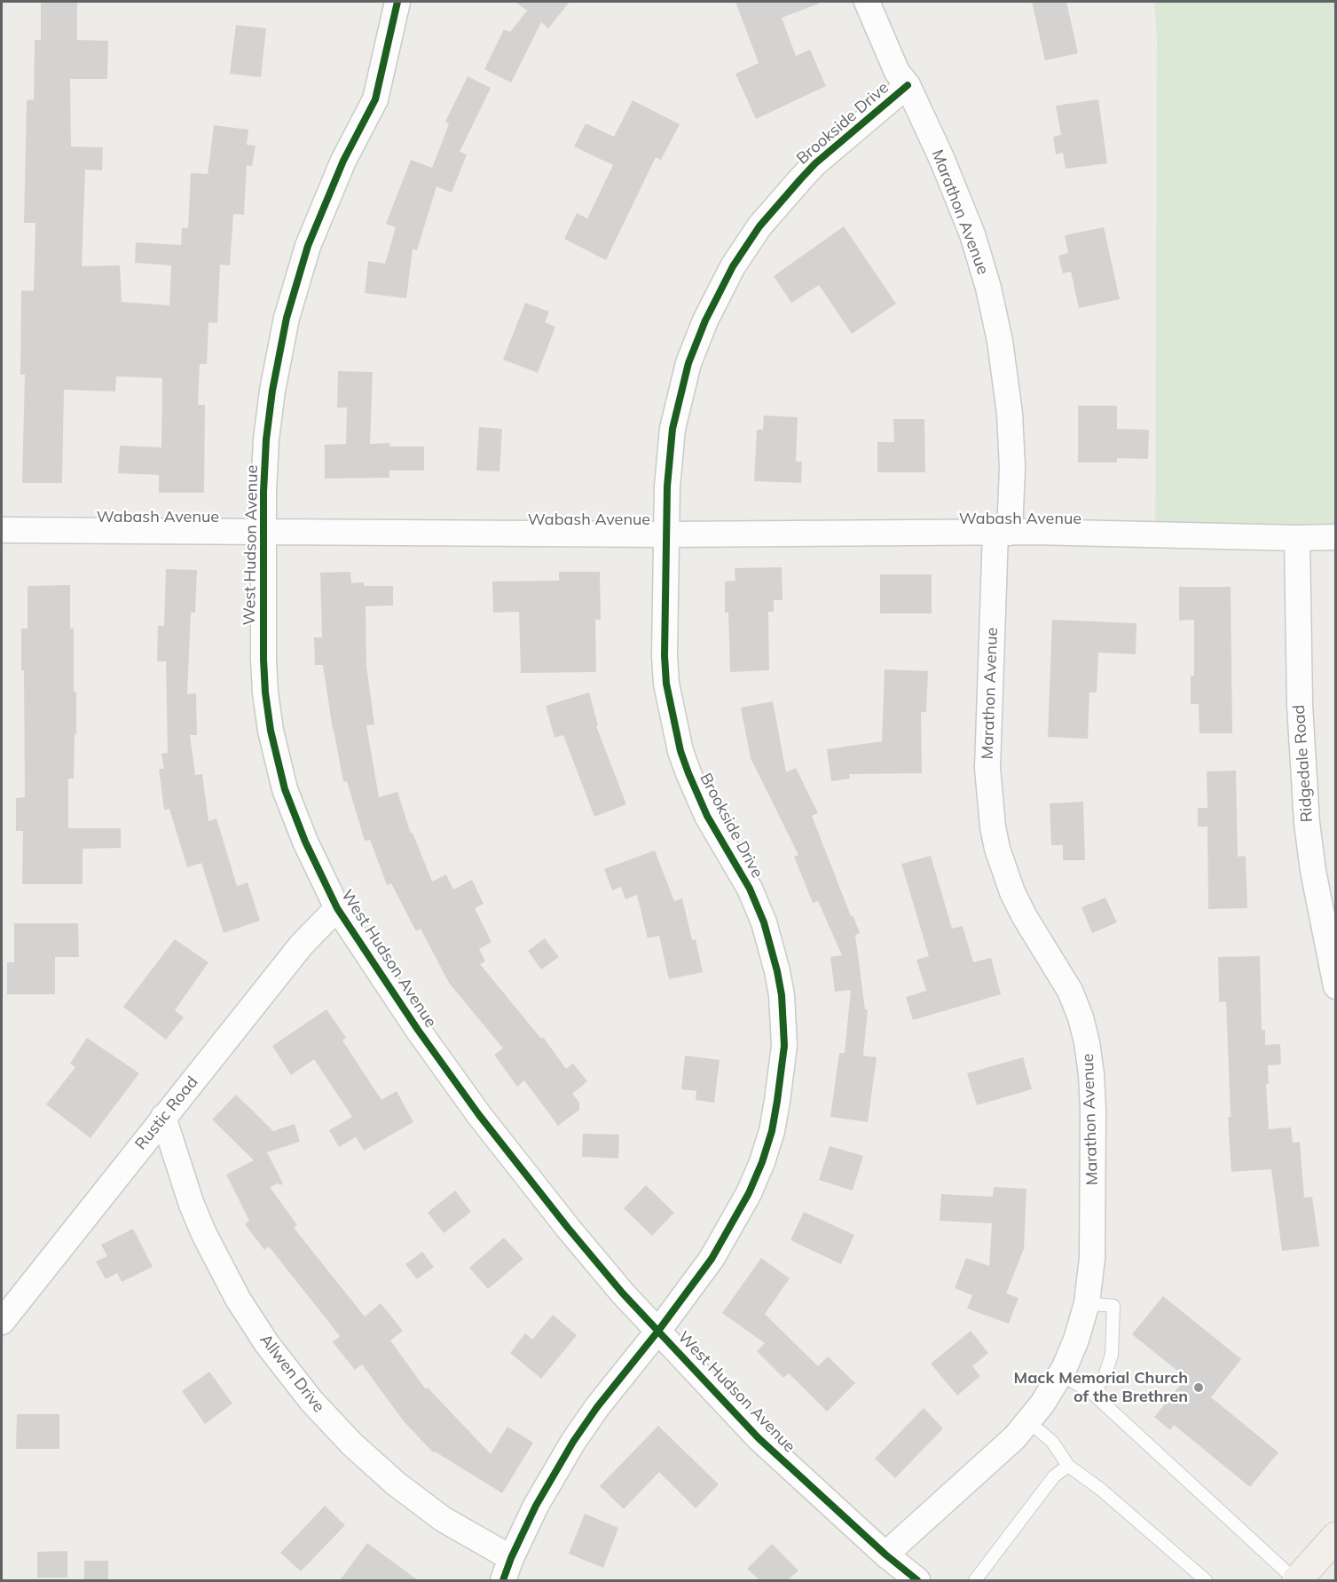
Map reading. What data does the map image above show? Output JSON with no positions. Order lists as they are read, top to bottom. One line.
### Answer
{"streets":{"street":["Brookside Drive","Marathon Avenue","Wabash Avenue","West Hudson Avenue","Ridgedale Road","Rustic Road","Allwen Drive"]},"crossings":[["Brookside Drive","Marathon Avenue"],["Brookside Drive","Wabash Avenue"],["Brookside Drive","West Hudson Avenue"],["Brookside Drive","Allwen Drive"],["Marathon Avenue","Wabash Avenue"],["Marathon Avenue","West Hudson Avenue"],["Wabash Avenue","West Hudson Avenue"],["Wabash Avenue","Ridgedale Road"],["West Hudson Avenue","Rustic Road"],["Rustic Road","Allwen Drive"]],"places":["Mack Memorial Church of the Brethren"]}
